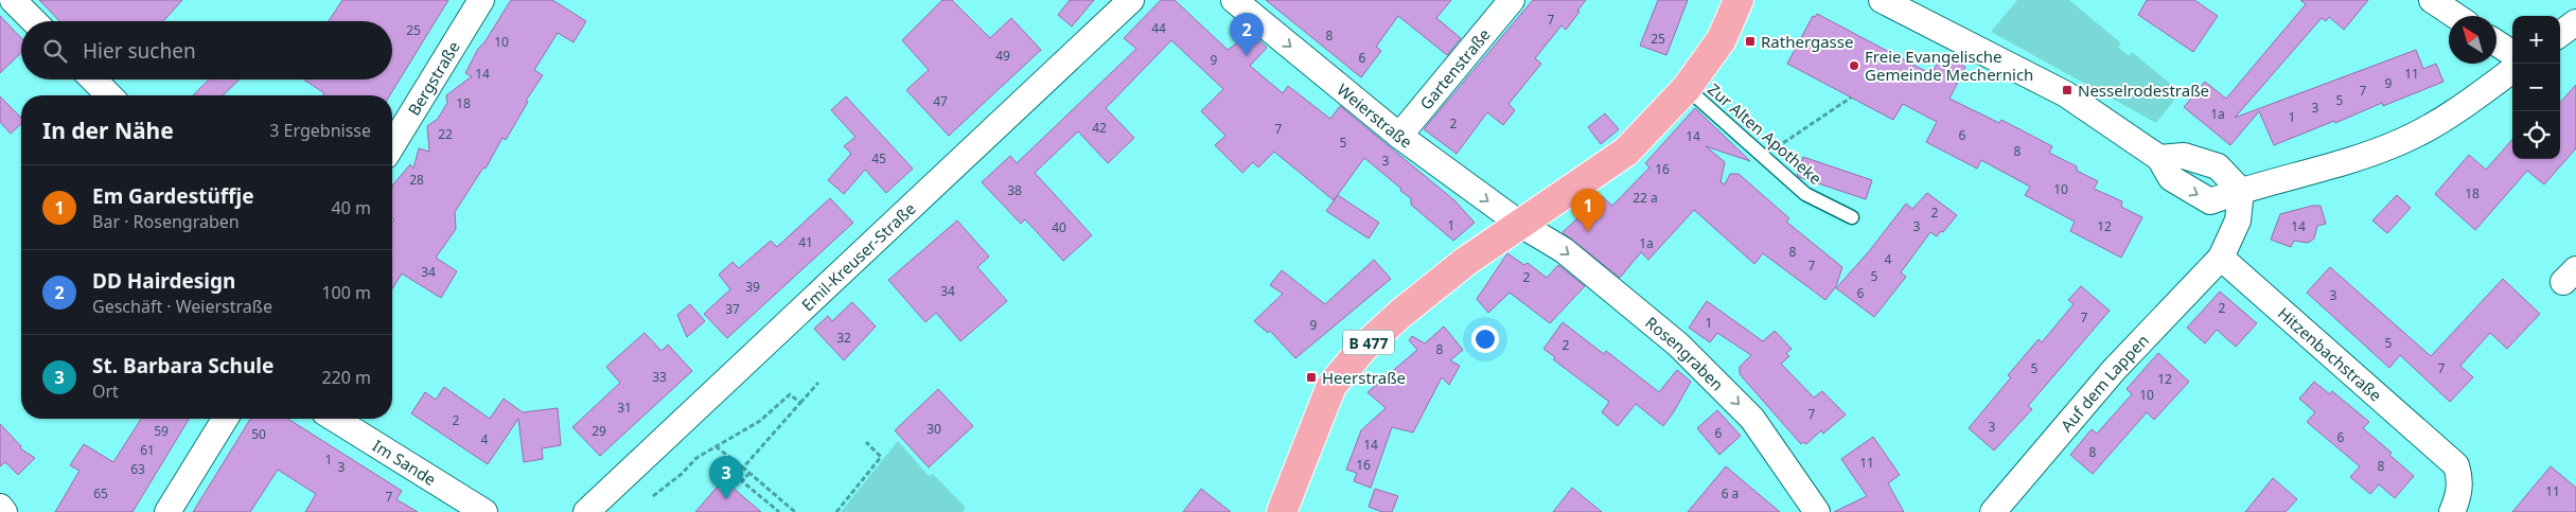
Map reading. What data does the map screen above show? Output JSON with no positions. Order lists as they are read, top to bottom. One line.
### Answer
{"streets":{"main road":["B 477"],"street":["Gartenstraße","Bergstraße","Weierstraße","Emil-Kreuser-Straße","Hitzenbachstraße","Rosengraben","Auf dem Lappen","Im Sande"],"lane":["Zur Alten Apotheke"]},"crossings":[["Gartenstraße","Weierstraße"],["Weierstraße","B 477"],["Weierstraße","Rosengraben"],["Zur Alten Apotheke","B 477"],["B 477","Rosengraben"],["Hitzenbachstraße","Auf dem Lappen"]],"one_way":["Weierstraße","Rosengraben"],"places":{"transit":["Rathergasse","Nesselrodestraße","Heerstraße"],"other":["Freie Evangelische Gemeinde Mechernich"]},"house_numbers":["7","44","25","8","25","10","49","6","9","14","11","9","7","5","47","18","3","1a","1","2","42","7","22","6","14","5","8","45","3","16","28","10","38","18","22 a","2","1","3","12","14","40","41","1a","8","4","7","34","5","2","39","34","6","3","2","37","7","1","9","32","5","2","8","5","7","33","12","10","31","7","2","3","30","59","29","6","50","6","4","14","61","8","1","11","16","8","3","63","11","65","6 a","7"],"north":"top left","page":{"pins":["2","1","3"],"map_buttons":["+","−"],"search":"Hier suchen","heading":["In der Nähe","3 Ergebnisse"],"list":[{"mark":"1","name":"Em Gardestüffje","note":"Bar · Rosengraben","value":"40 m"},{"mark":"2","name":"DD Hairdesign","note":"Geschäft · Weierstraße","value":"100 m"},{"mark":"3","name":"St. Barbara Schule","note":"Ort","value":"220 m"}]}}
